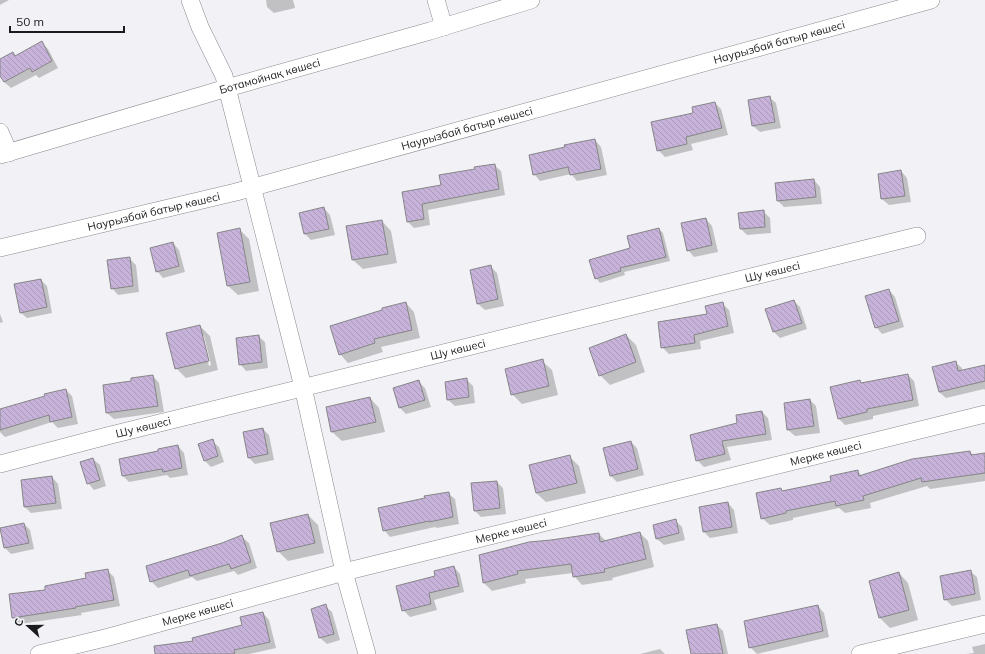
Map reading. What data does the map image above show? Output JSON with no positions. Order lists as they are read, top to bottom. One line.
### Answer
{"streets":{"street":["Наурызбай батыр көшесі","Ботамойнақ көшесі","Шу көшесі","Мерке көшесі"]},"scale_bar":"50 m","north":"left"}
